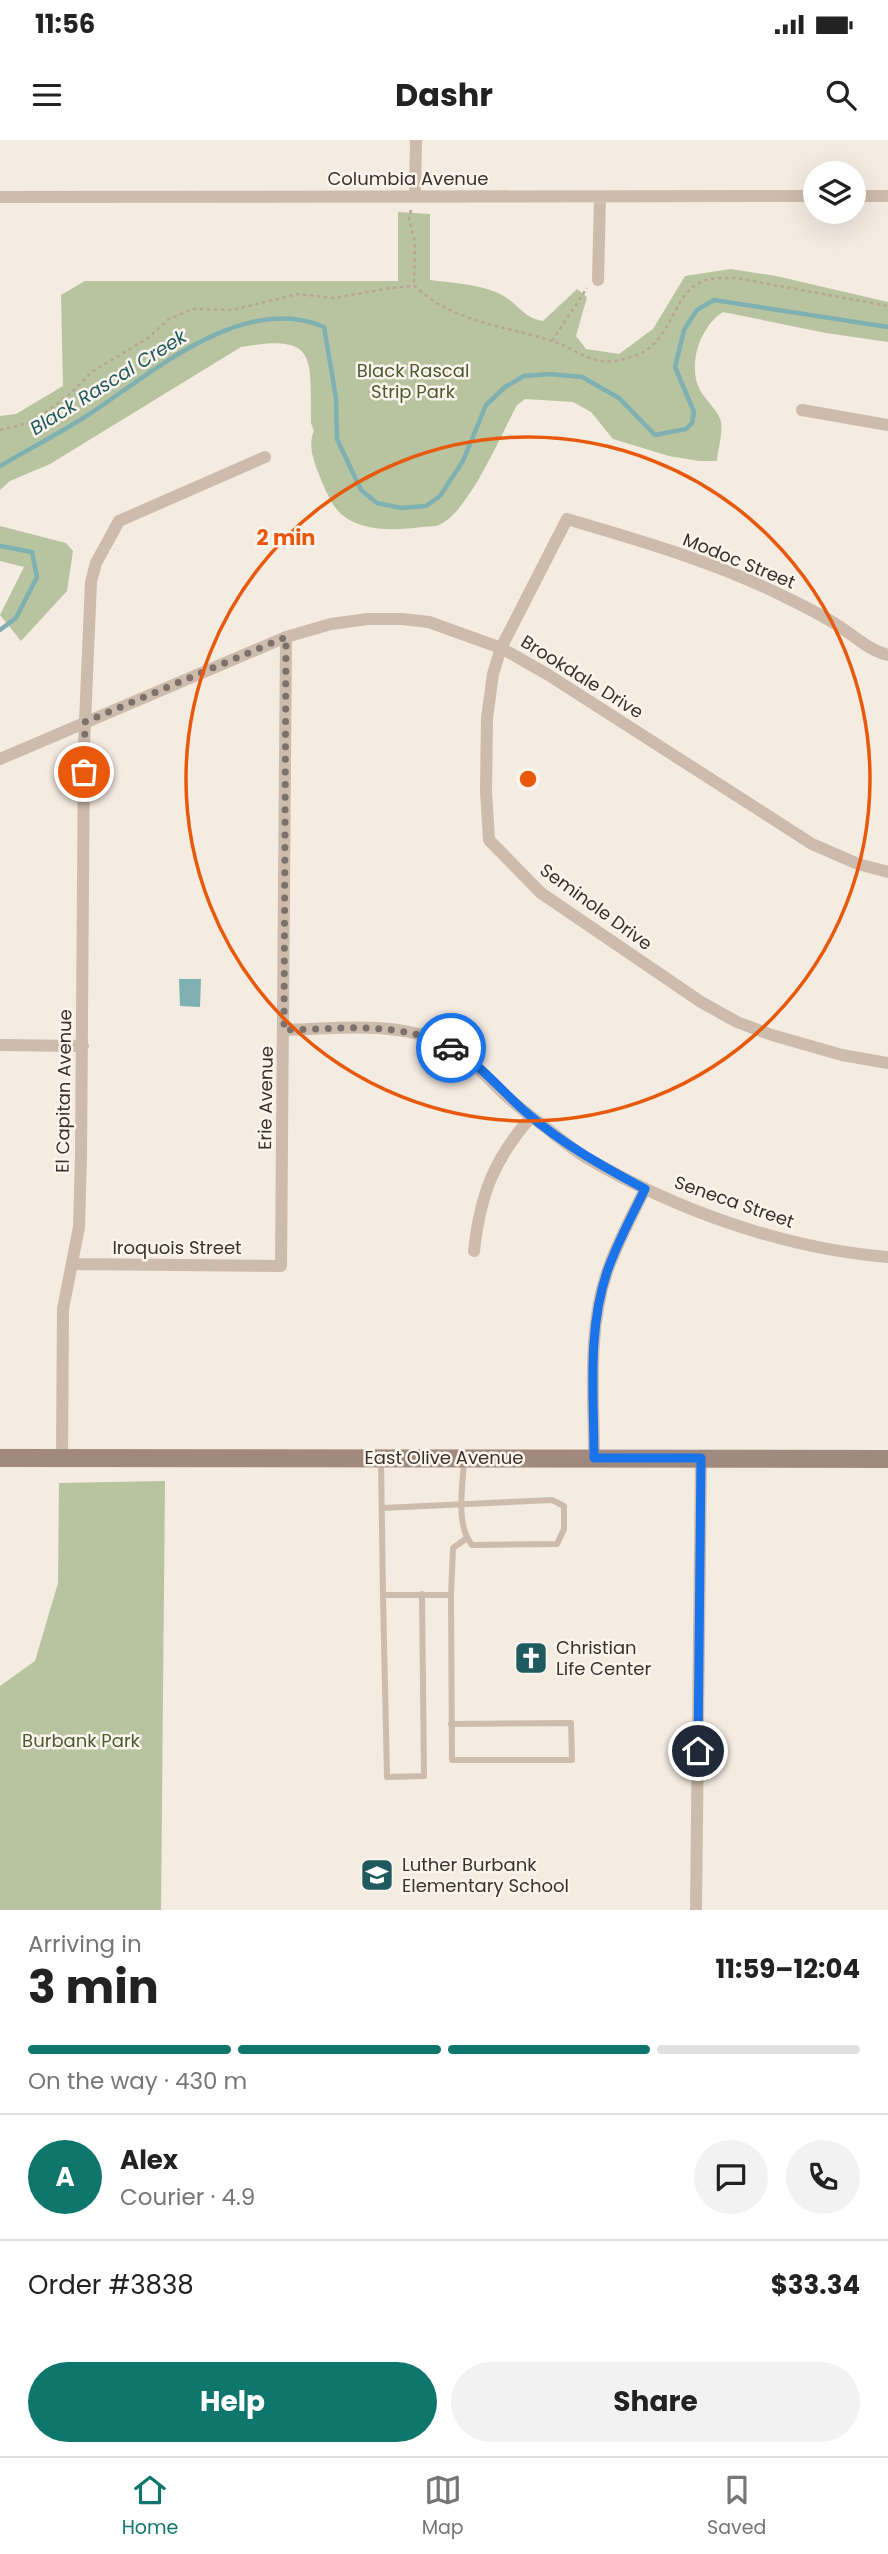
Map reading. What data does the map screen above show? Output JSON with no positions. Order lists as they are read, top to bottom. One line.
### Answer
{"streets":{"main road":["East Olive Avenue"],"street":["Columbia Avenue","Modoc Street","Brookdale Drive","Seminole Drive","El Capitan Avenue","Erie Avenue","Seneca Street","Iroquois Street"]},"crossings":[["Modoc Street","Seminole Drive"],["Brookdale Drive","Seminole Drive"],["Brookdale Drive","El Capitan Avenue"],["Brookdale Drive","Erie Avenue"],["El Capitan Avenue","Iroquois Street"],["El Capitan Avenue","East Olive Avenue"],["Erie Avenue","Seneca Street"],["Erie Avenue","Iroquois Street"]],"water":["Black Rascal Creek"],"parks":["Black Rascal Strip Park","Burbank Park"],"places":{"church":["Christian Life Center"],"school or university":["Luther Burbank Elementary School"]},"page":{"status":"11:56","header":"Dashr","heading":["3 min","Arriving in","11:59–12:04"],"panel":["Alex","Courier · 4.9","Order #3838","$33.34"],"bar":"On the way · 430 m","round":"A","buttons":["Help","Share"],"tabs":["Home","Map","Saved"]},"rings":["2 min"]}
